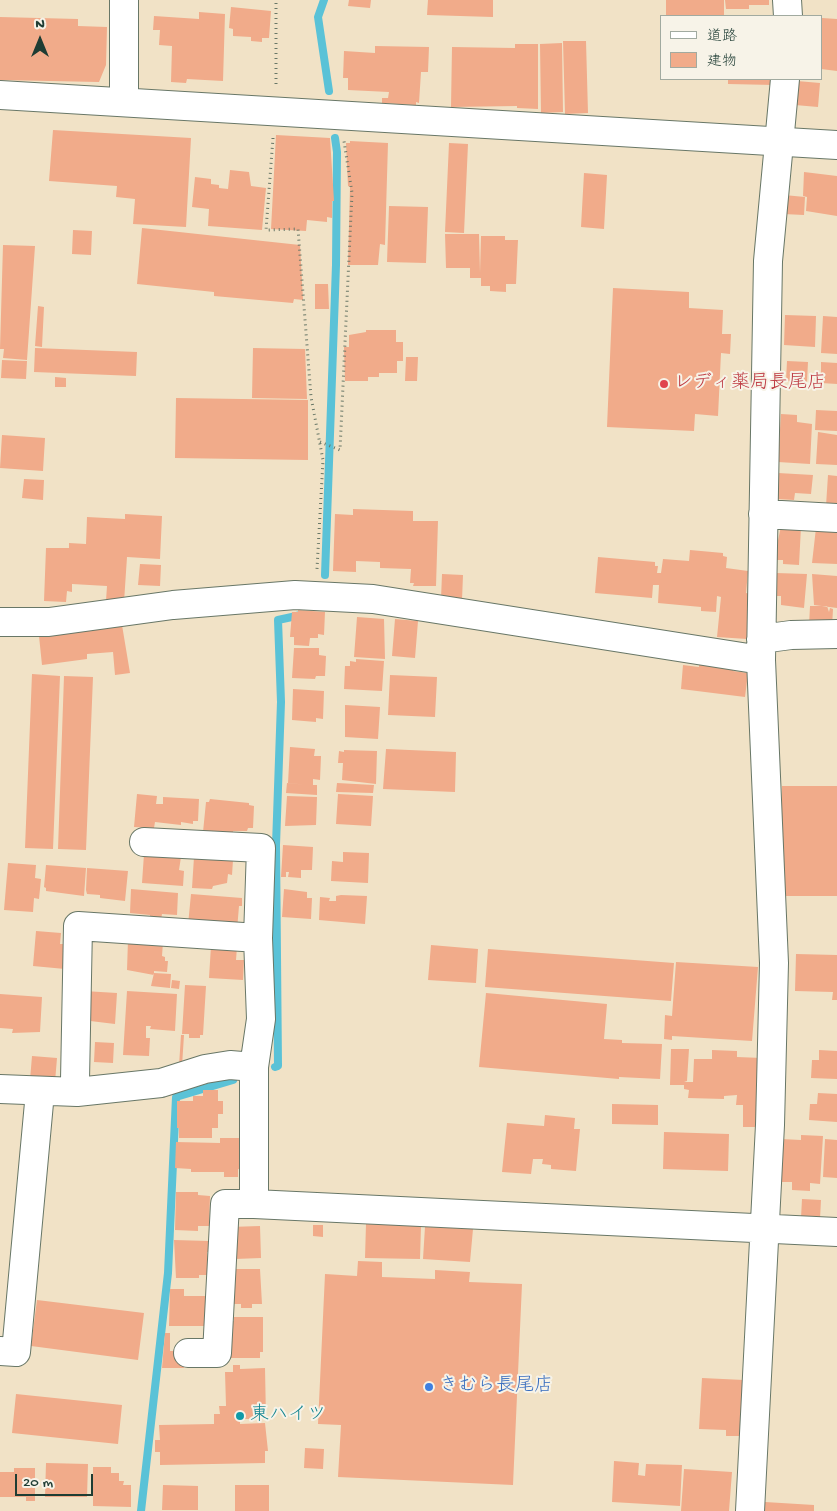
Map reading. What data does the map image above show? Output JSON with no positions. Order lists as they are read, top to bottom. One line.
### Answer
{"places":["レディ薬局長尾店","きむら長尾店","東ハイツ"],"legend":["道路","建物"],"scale_bar":"20 m","north":"top"}
